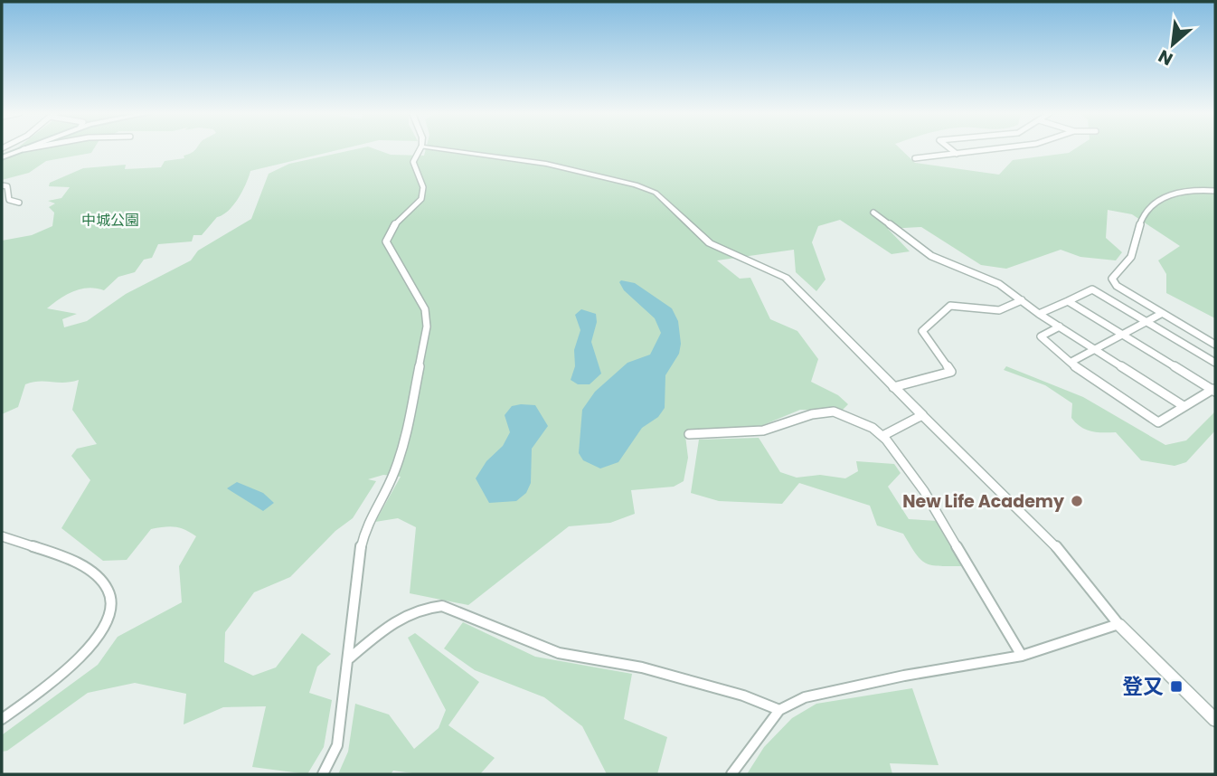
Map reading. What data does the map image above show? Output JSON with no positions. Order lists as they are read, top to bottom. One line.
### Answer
{"parks":["中城公園"],"places":{"other":["New Life Academy"],"transit":["登又"]},"north":"bottom left"}
